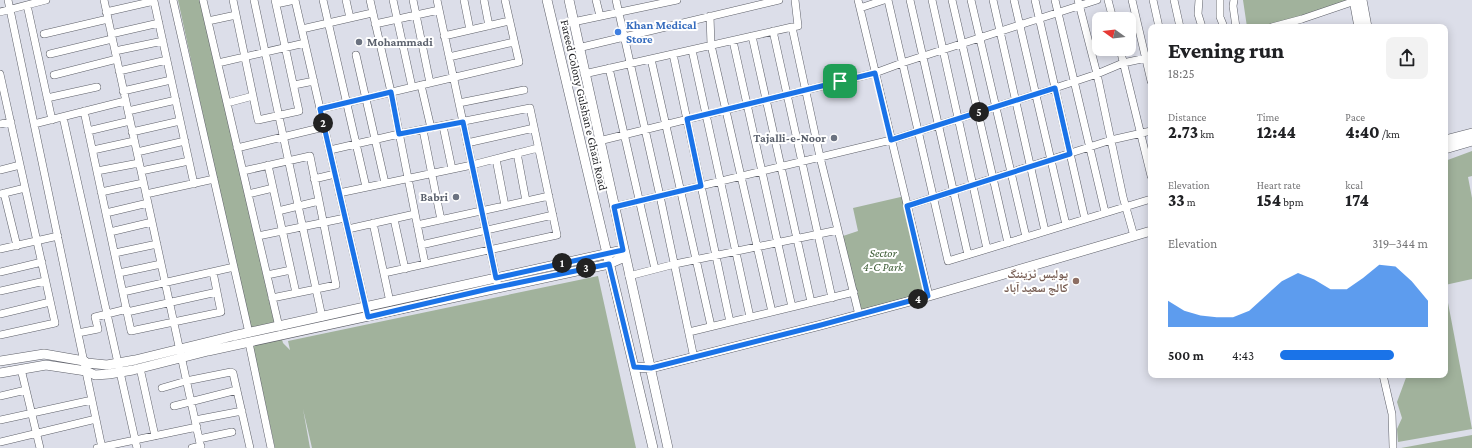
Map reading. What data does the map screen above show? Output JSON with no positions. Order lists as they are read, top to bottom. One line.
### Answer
{"streets":{"main road":["Fareed Colony Gulshan e Ghazi Road"]},"parks":["Sector 4-C Park"],"places":["Khan Medical Store","Mohammadi","Tajalli-e-Noor","Babri","پولیس ٹریننگ کالج سعید آباد"],"north":"left","page":{"heading":["Evening run","18:25"],"stats":[["Distance","2.73 km"],["Time","12:44"],["Pace","4:40 /km"],["Elevation","33 m"],["Heart rate","154 bpm"],["kcal","174"]],"pins":["5","2","1","3","4"],"chart":["Elevation","319–344 m"],"list":[{"name":"500 m","note":"4:43"}]}}
